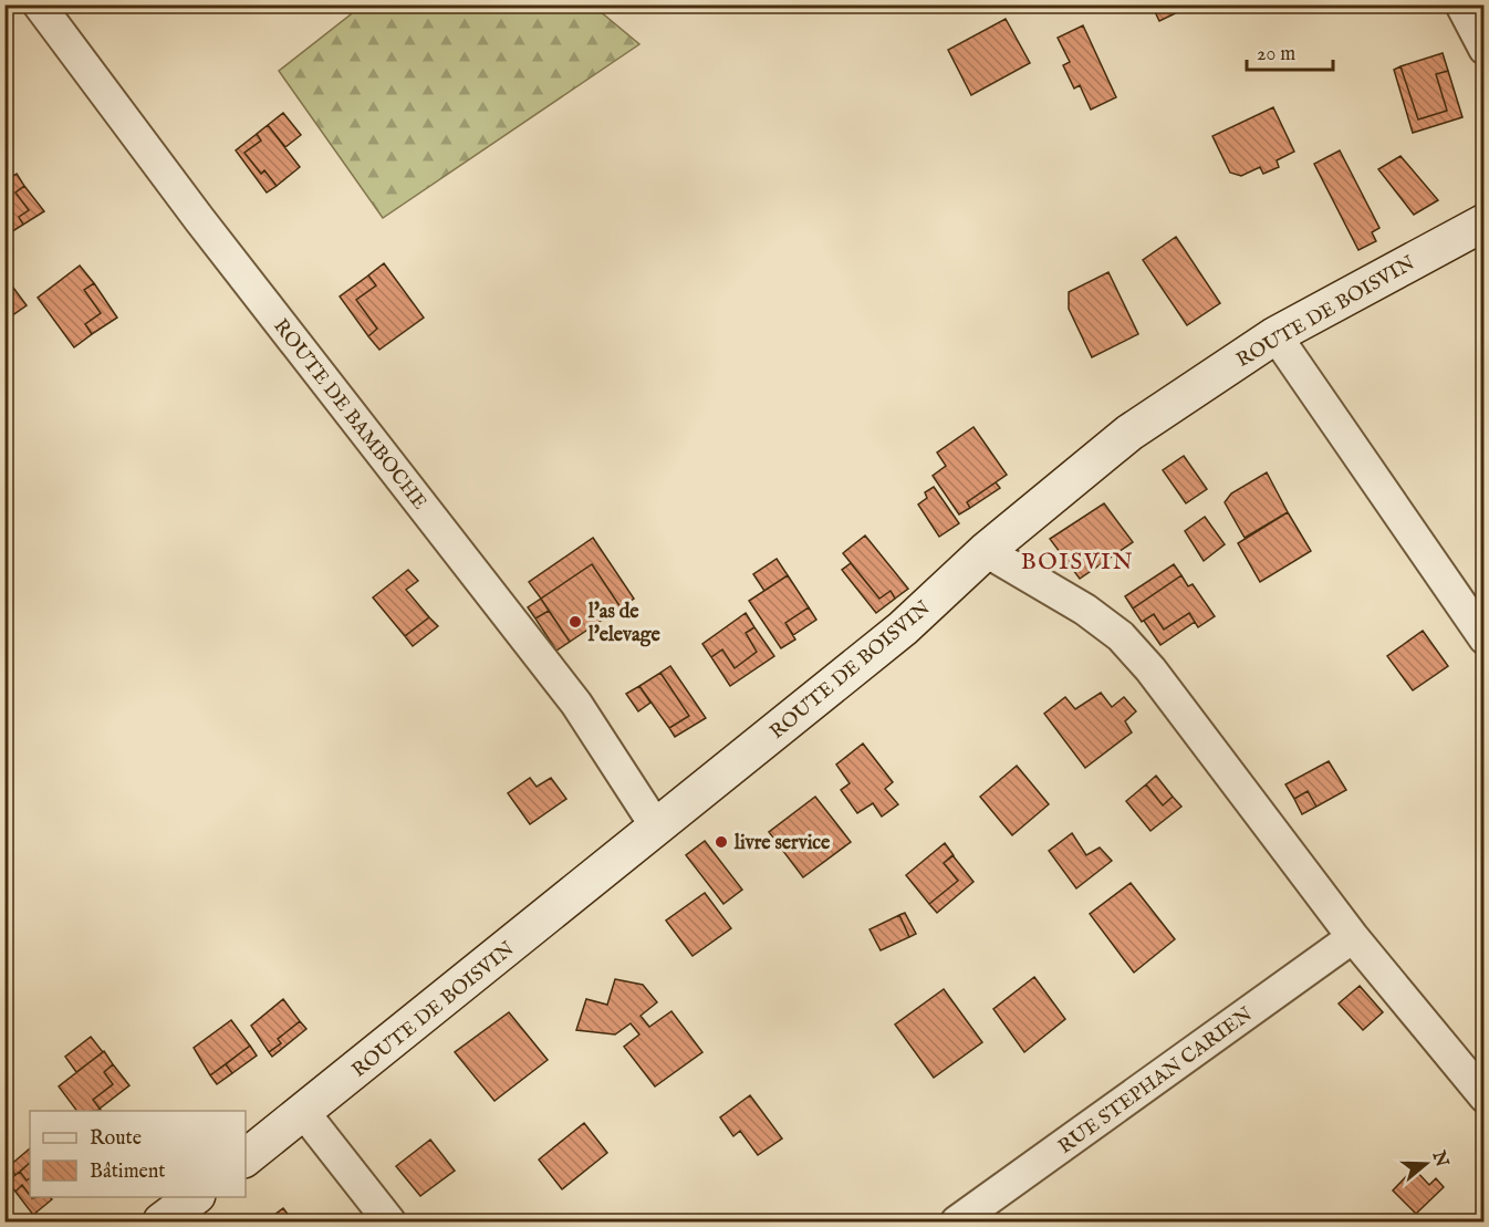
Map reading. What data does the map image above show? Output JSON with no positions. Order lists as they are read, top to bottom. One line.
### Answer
{"streets":{"main road":["ROUTE DE BOISVIN"],"street":["ROUTE DE BAMBOCHE","RUE STEPHAN CARIEN"]},"crossings":[["ROUTE DE BOISVIN","ROUTE DE BAMBOCHE"]],"districts":["BOISVIN"],"places":["l'as de l'elevage","livre service"],"legend":["Route","Bâtiment"],"scale_bar":"20 m","north":"right"}
